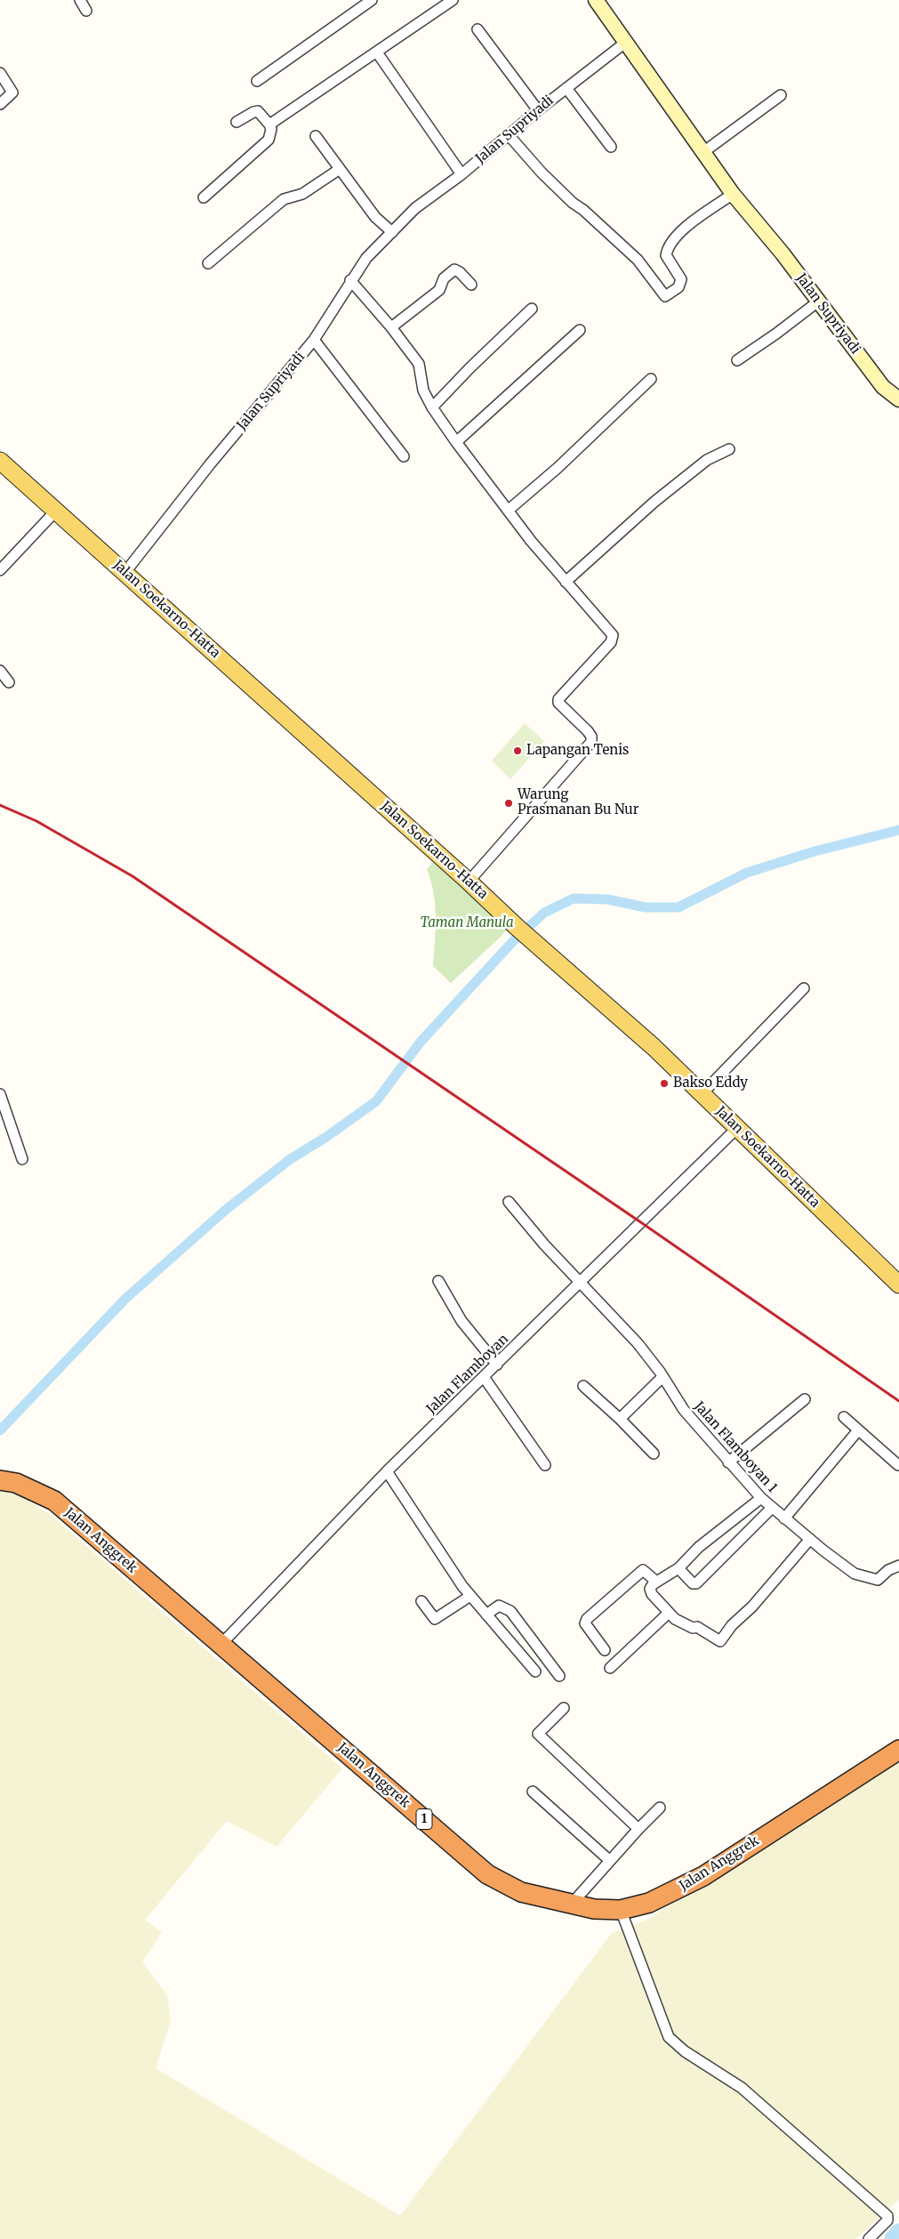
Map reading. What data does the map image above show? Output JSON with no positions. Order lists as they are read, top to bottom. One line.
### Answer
{"streets":{"highway":["Jalan Anggrek","1"],"main road":["Jalan Supriyadi","Jalan Soekarno-Hatta"],"street":["Jalan Flamboyan","Jalan Flamboyan 1"]},"crossings":[["Jalan Supriyadi","Jalan Soekarno-Hatta"],["Jalan Soekarno-Hatta","Jalan Flamboyan"],["Jalan Flamboyan","Jalan Flamboyan 1"],["Jalan Flamboyan","Jalan Anggrek"]],"parks":["Taman Manula"],"places":["Lapangan Tenis","Warung Prasmanan Bu Nur","Bakso Eddy"]}
